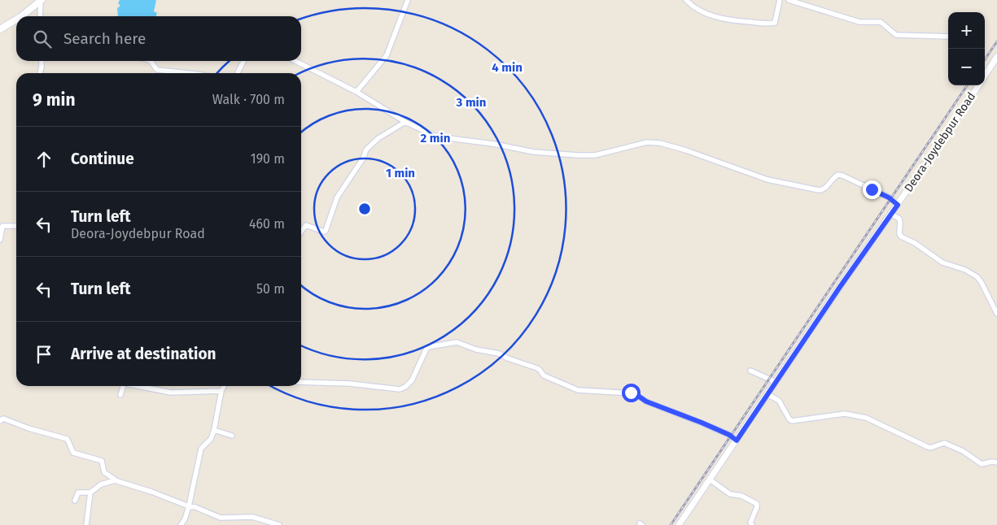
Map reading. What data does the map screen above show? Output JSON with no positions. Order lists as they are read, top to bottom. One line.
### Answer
{"streets":{"street":["Deora-Joydebpur Road"]},"page":{"map_buttons":["+","−"],"search":"Search here","heading":["9 min","Walk · 700 m"],"list":[["Continue","190 m"],["Turn left","Deora-Joydebpur Road","460 m"],["Turn left","50 m"],"Arrive at destination"]},"rings":["4 min","3 min","2 min","1 min"]}
